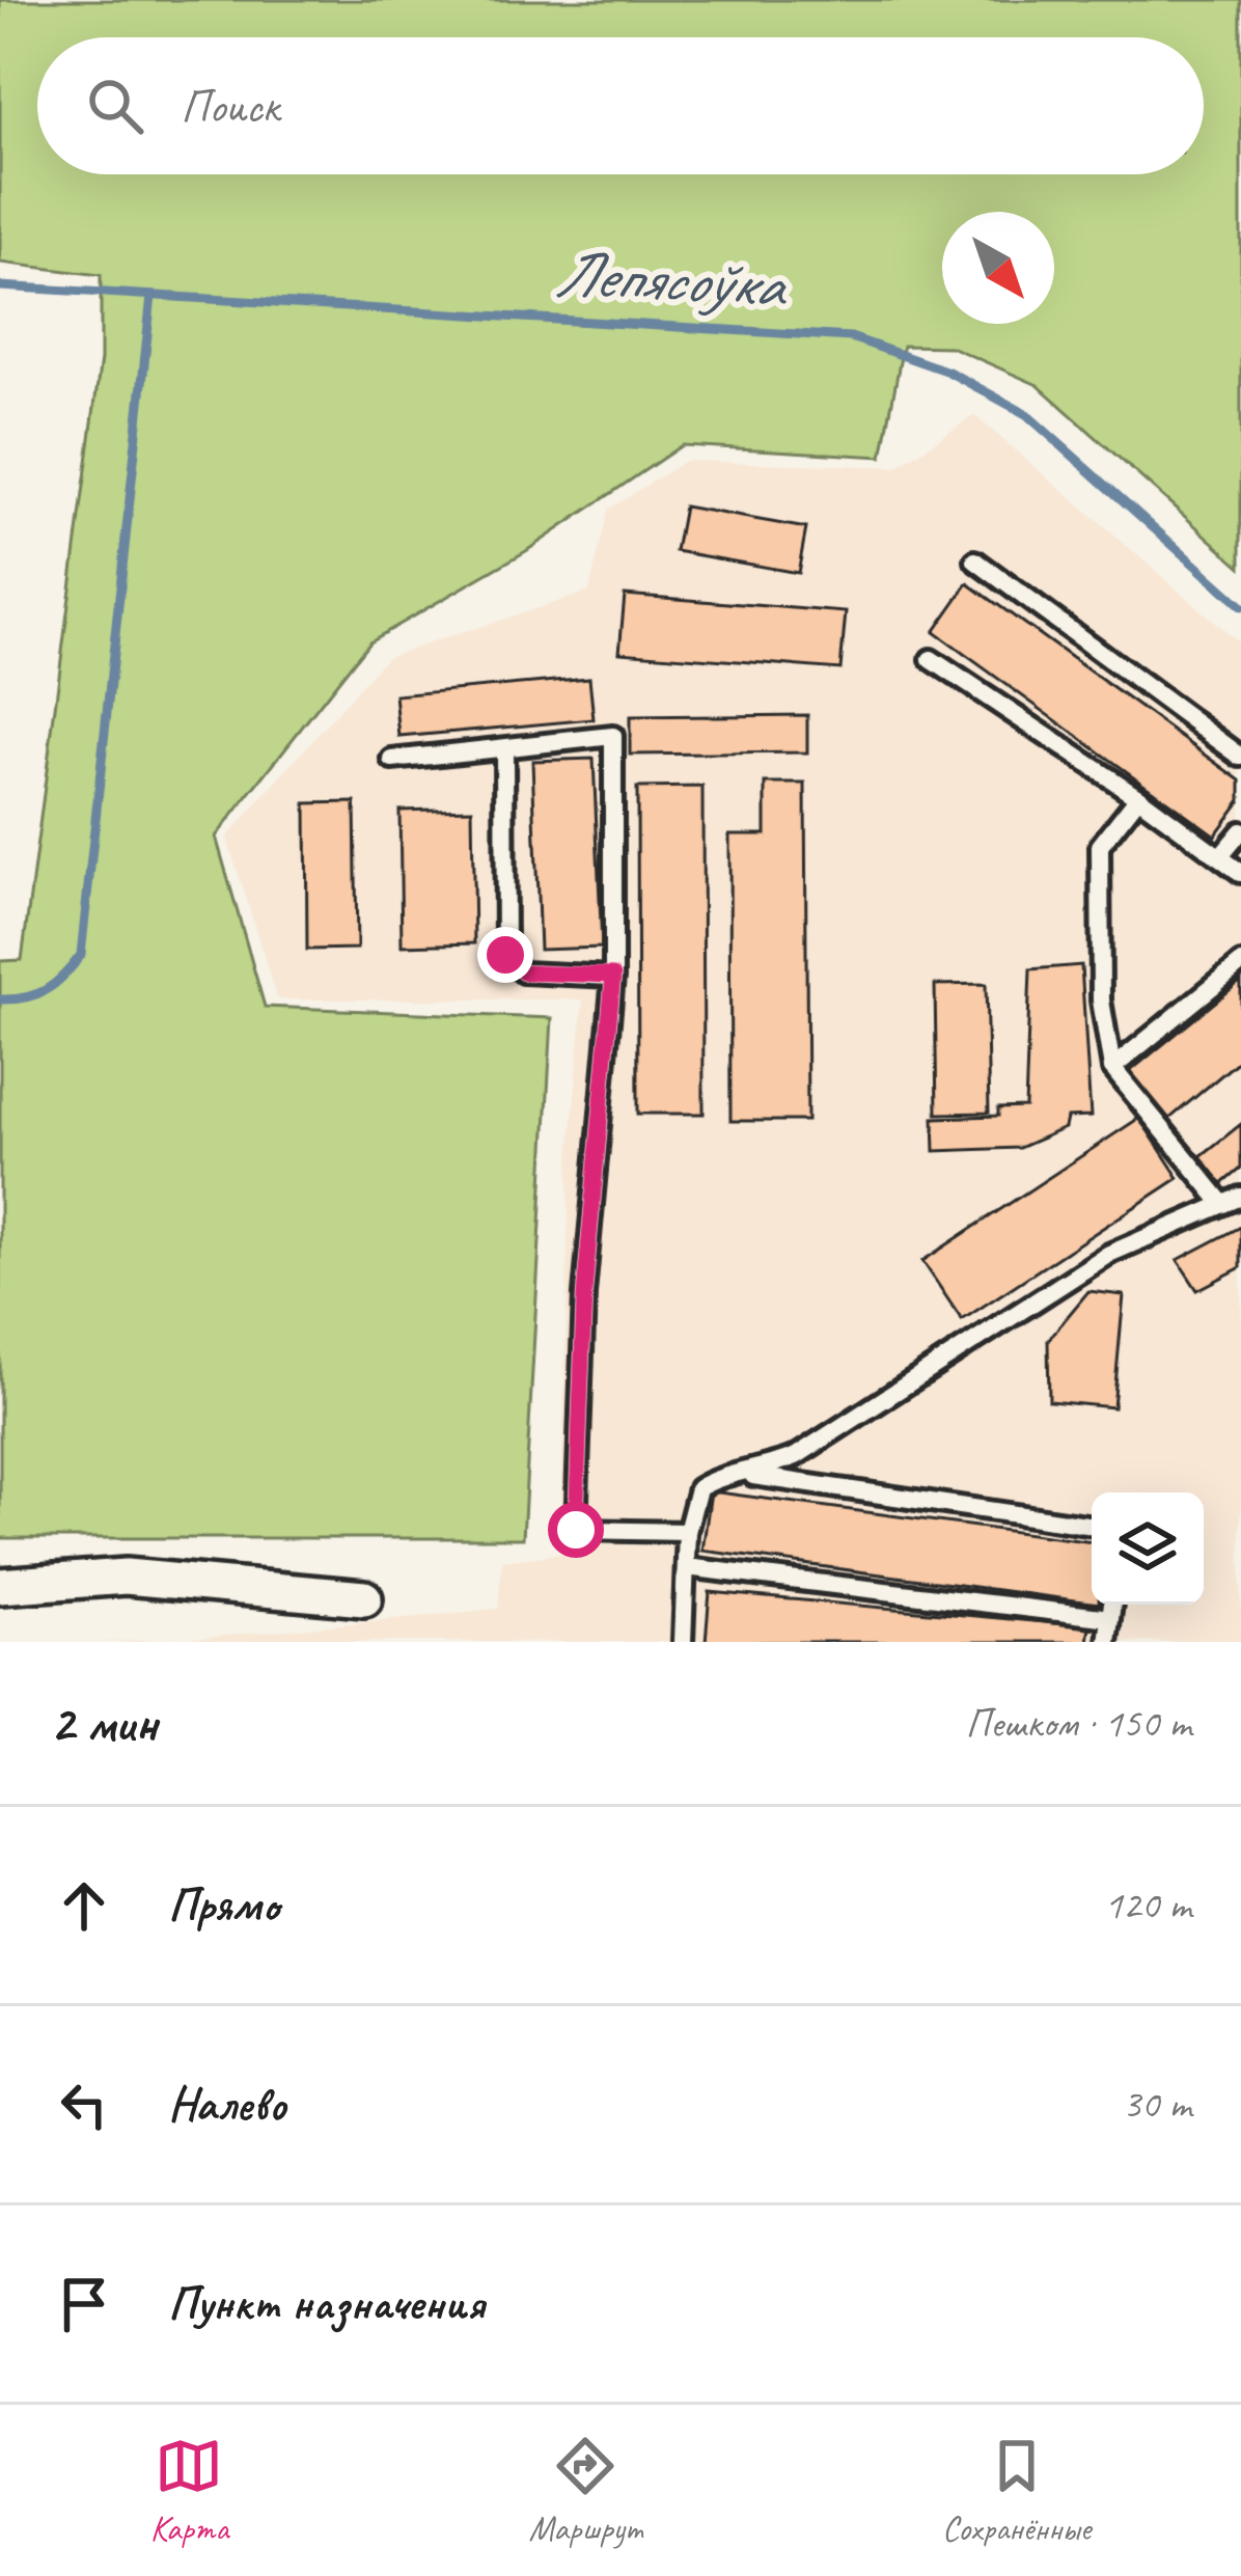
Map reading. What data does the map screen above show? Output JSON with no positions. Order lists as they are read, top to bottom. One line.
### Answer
{"water":["Лепясоўка"],"north":"bottom right","page":{"search":"Поиск","heading":["2 мин","Пешком · 150 m"],"list":[["Прямо","120 m"],["Налево","30 m"],"Пункт назначения"],"nav":["Карта","Маршрут","Сохранённые"]}}
